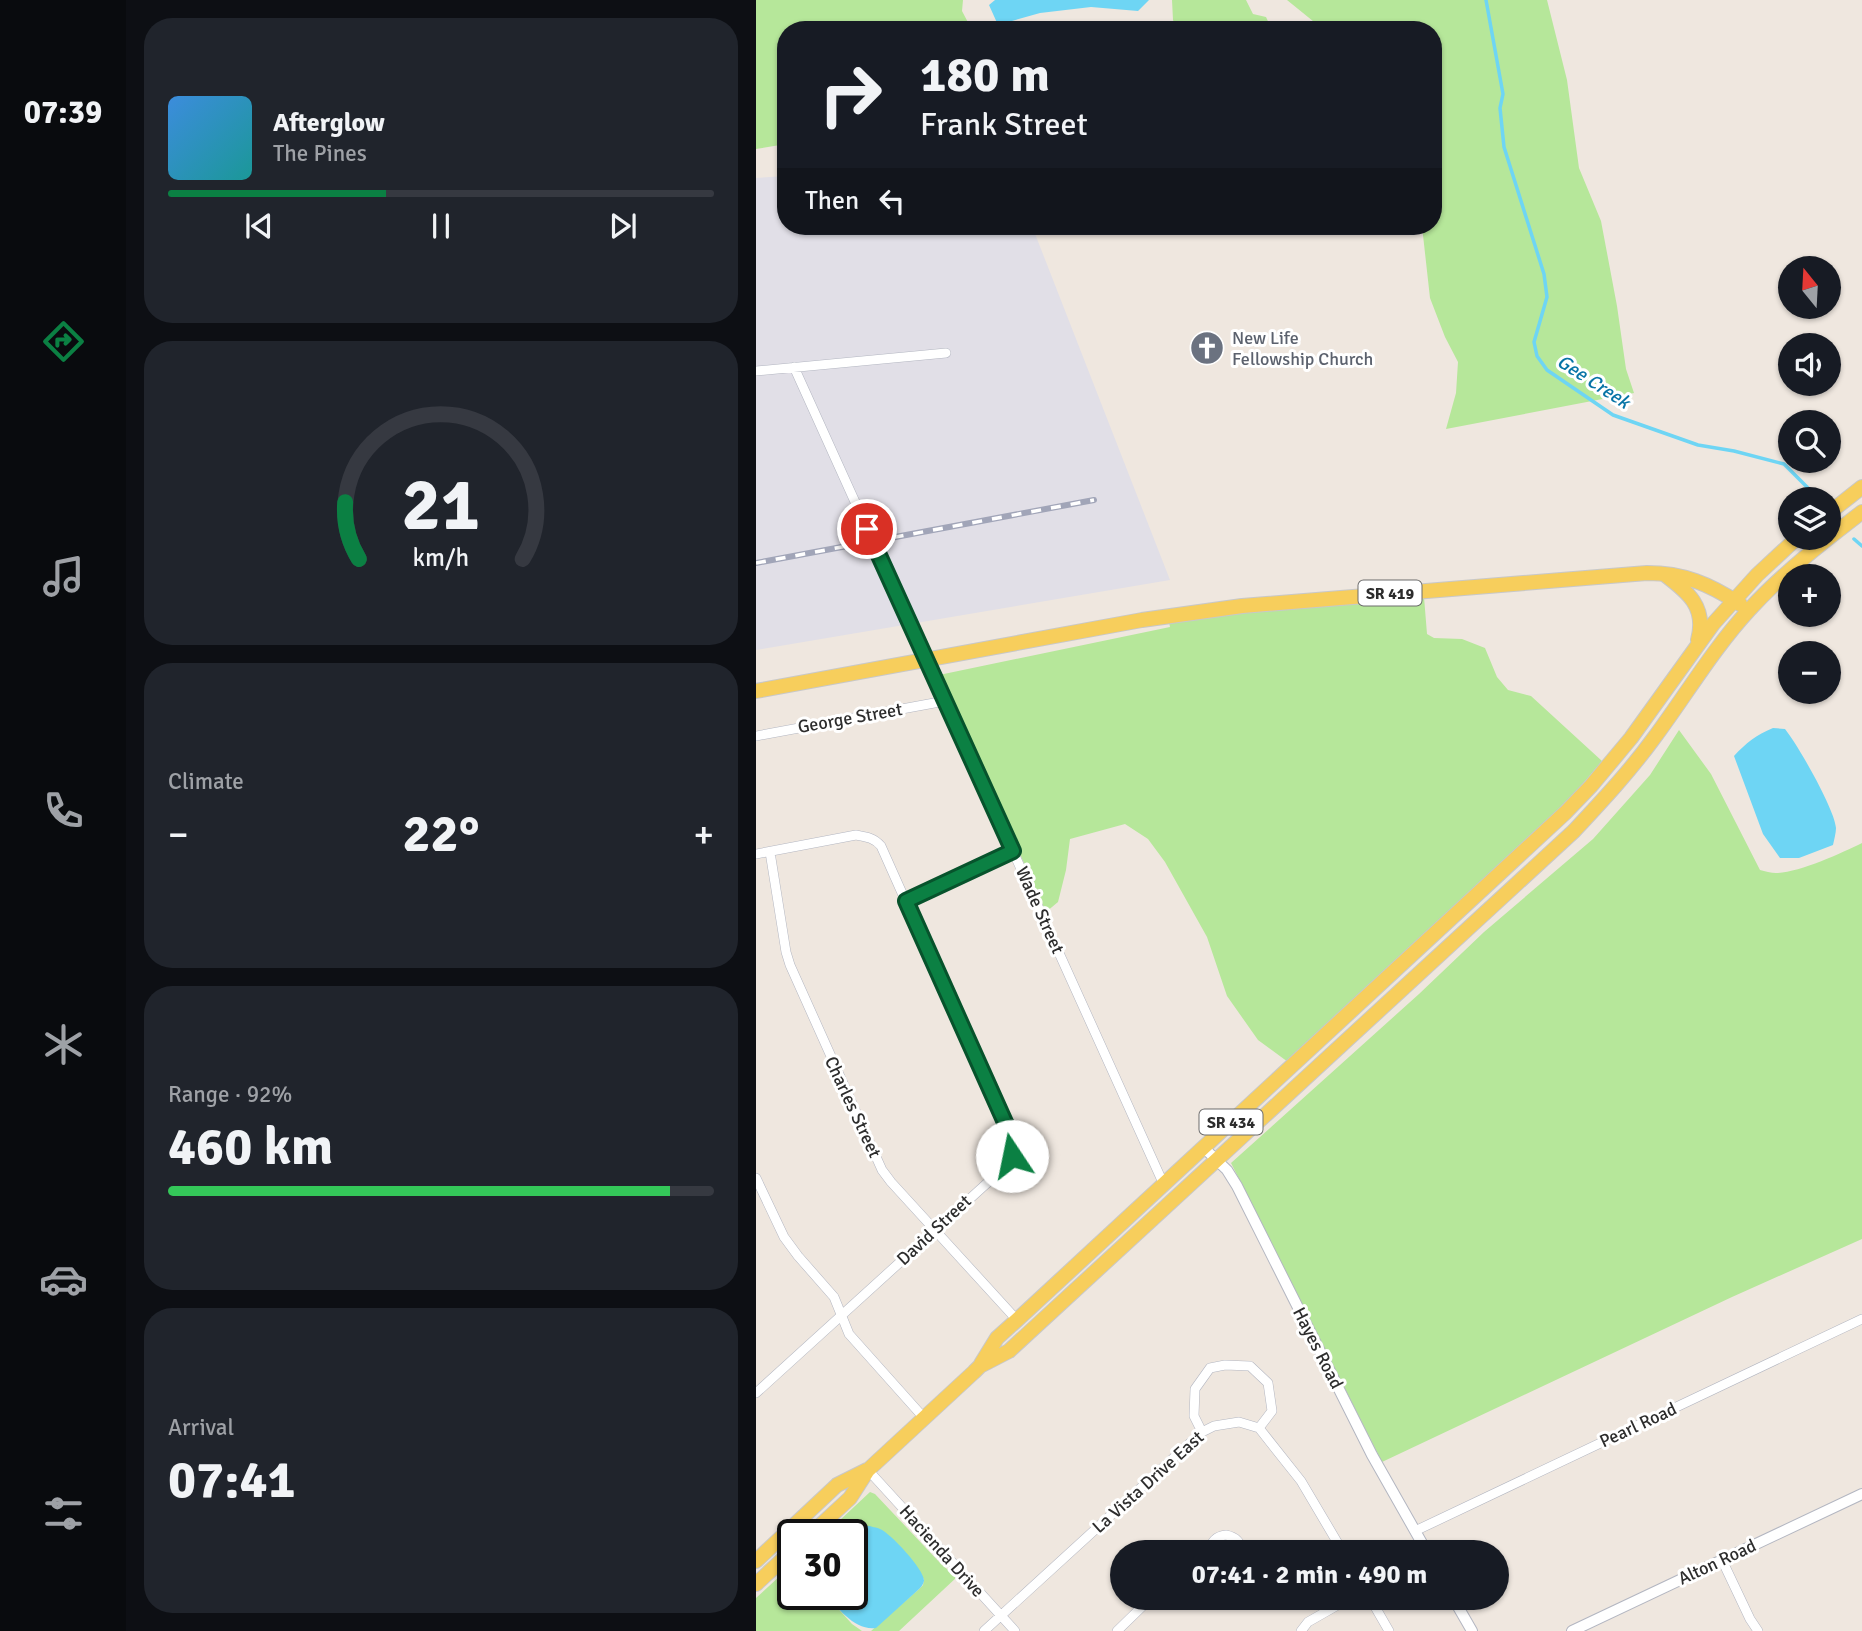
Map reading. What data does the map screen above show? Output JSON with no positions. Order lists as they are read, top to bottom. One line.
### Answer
{"streets":{"main road":["SR 419","SR 434"],"street":["George Street","Wade Street","Charles Street","David Street","Hayes Road","Pearl Road","La Vista Drive East","Hacienda Drive","Alton Road"]},"crossings":[["SR 419","Wade Street"],["SR 419","SR 434"],["George Street","Wade Street"],["Wade Street","SR 434"],["Charles Street","SR 434"],["Charles Street","David Street"],["SR 434","Hayes Road"],["SR 434","Hacienda Drive"],["Hayes Road","Pearl Road"],["La Vista Drive East","Hacienda Drive"]],"water":["Gee Creek"],"places":{"church":["New Life Fellowship Church"]},"north":"top","page":{"tabs":"07:39","turn":["180 m","Frank Street"],"song":["Afterglow","The Pines"],"then":"Then","map_buttons":["+","−"],"tile":["Climate",["Range · 92%","460 km"],["Arrival","07:41"]],"heat":["−","22°","+"],"limit":"30","trip":"07:41 · 2 min · 490 m","gauge":["21","km/h"]}}
